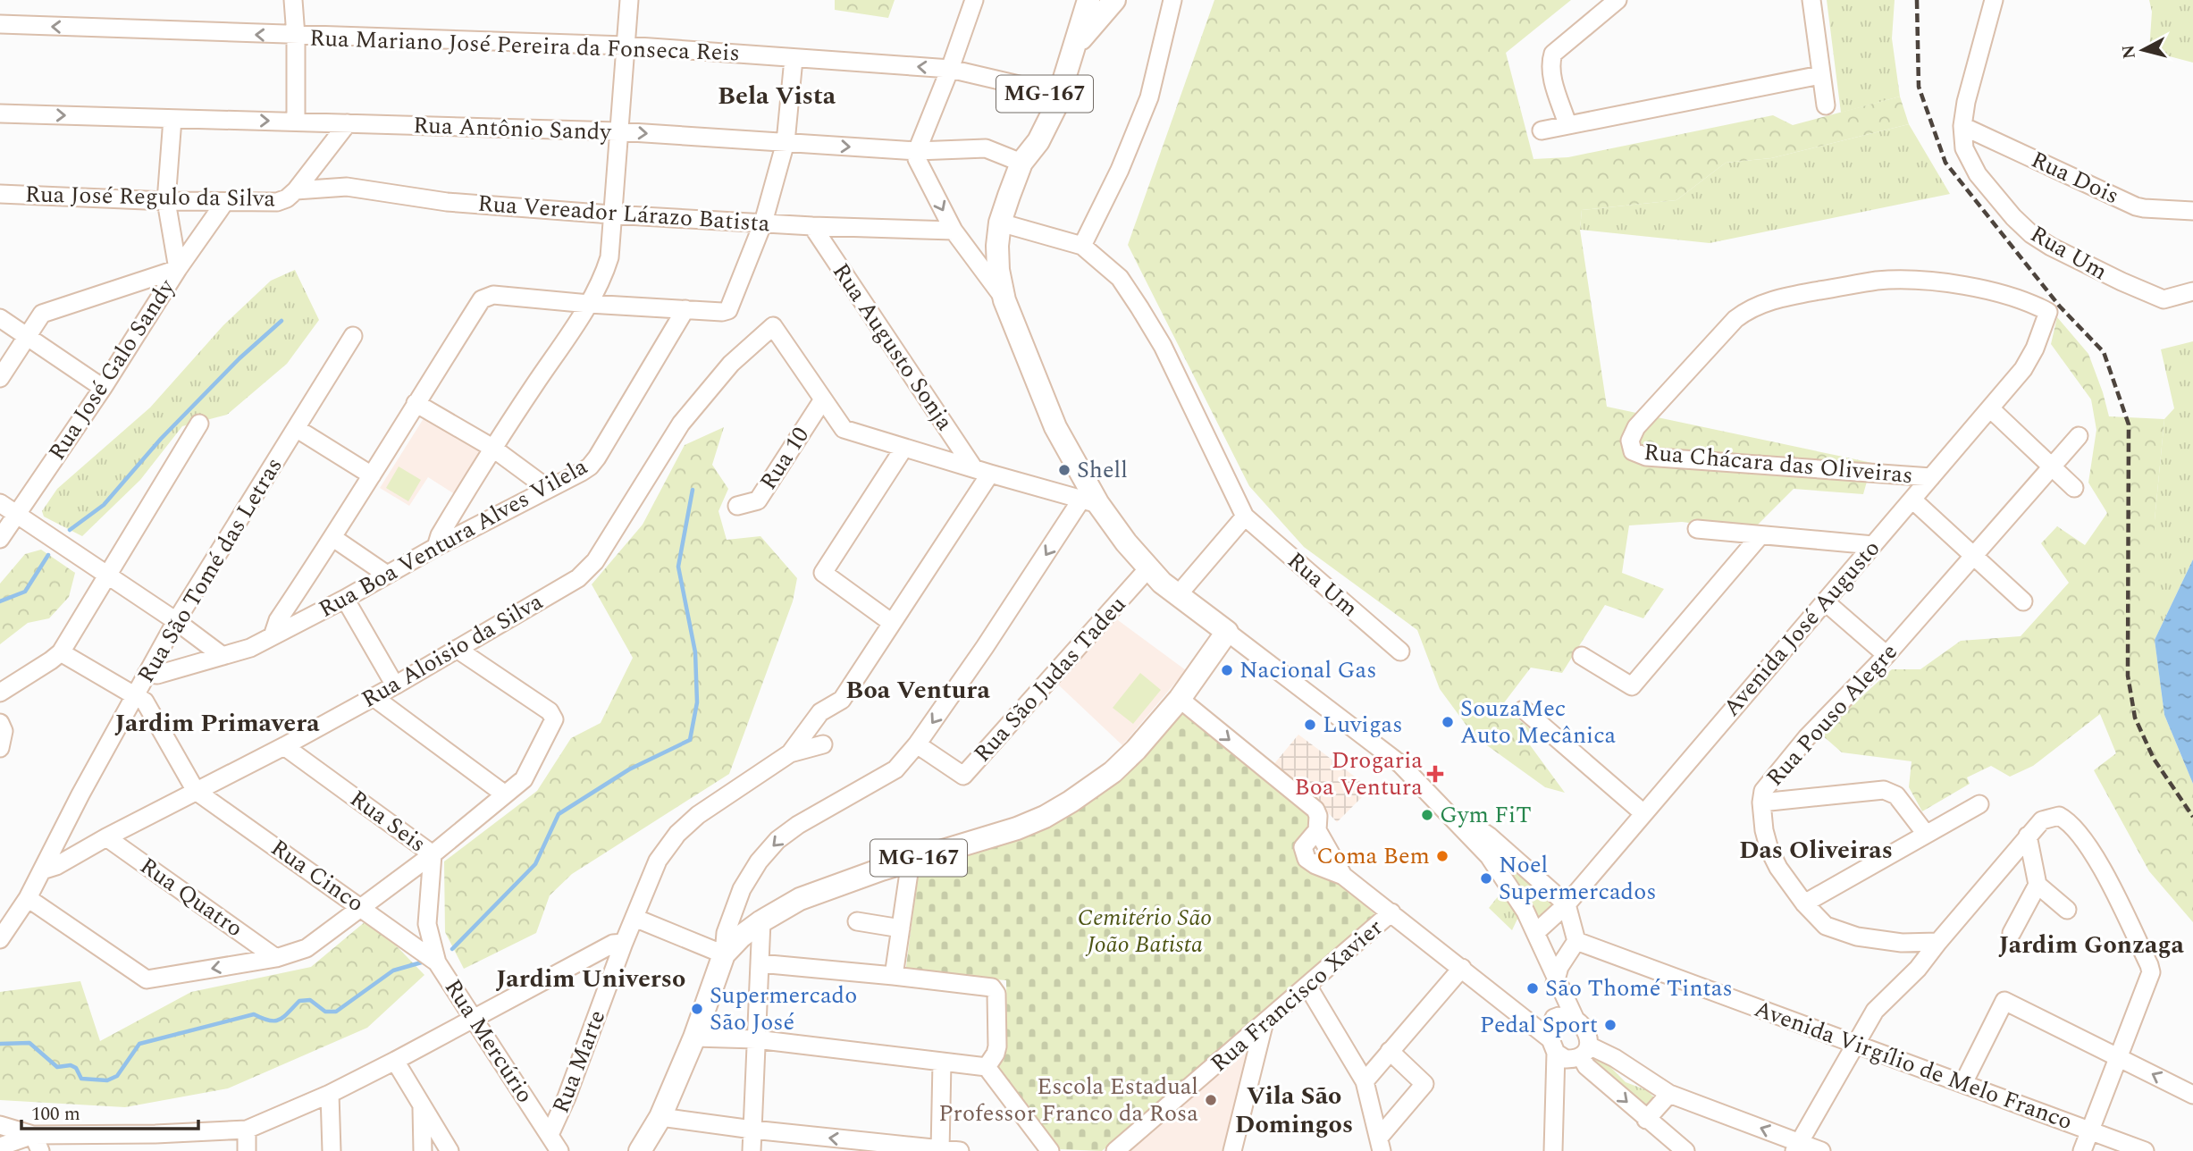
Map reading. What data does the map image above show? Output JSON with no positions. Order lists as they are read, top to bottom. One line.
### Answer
{"streets":{"main road":["MG-167"],"street":["Rua Mariano José Pereira da Fonseca Reis","Rua Antônio Sandy","Rua Dois","Rua José Regulo da Silva","Rua Vereador Lárazo Batista","Rua Um","Rua Augusto Sonja","Rua José Galo Sandy","Rua 10","Rua Chácara das Oliveiras","Rua Boa Ventura Alves Vilela","Rua São Tomé das Letras","Avenida José Augusto","Rua Aloisio da Silva","Rua São Judas Tadeu","Rua Pouso Alegre","Rua Seis","Rua Cinco","Rua Quatro","Rua Francisco Xavier","Rua Mercúrio","Rua Marte","Avenida Virgílio de Melo Franco"]},"crossings":[["Rua Mariano José Pereira da Fonseca Reis","MG-167"],["MG-167","Rua Antônio Sandy"],["MG-167","Rua São Judas Tadeu"],["Rua Dois","Rua Um"],["Rua José Regulo da Silva","Rua Vereador Lárazo Batista"],["Rua José Regulo da Silva","Rua José Galo Sandy"],["Rua Vereador Lárazo Batista","Rua Augusto Sonja"],["Rua 10","Rua Aloisio da Silva"],["Rua Chácara das Oliveiras","Avenida José Augusto"],["Rua Boa Ventura Alves Vilela","Rua São Tomé das Letras"],["Rua São Tomé das Letras","Rua Aloisio da Silva"],["Rua Aloisio da Silva","Rua Seis"],["Rua Aloisio da Silva","Rua Cinco"],["Rua Aloisio da Silva","Rua Quatro"],["Rua Seis","Rua Cinco"],["Rua Seis","Rua Mercúrio"],["Rua Cinco","Rua Mercúrio"],["Rua Mercúrio","Rua Marte"]],"one_way":["Rua Mariano José Pereira da Fonseca Reis","Rua Antônio Sandy"],"districts":["Bela Vista","Boa Ventura","Jardim Primavera","Das Oliveiras","Jardim Gonzaga","Jardim Universo","Vila São Domingos"],"parks":["Cemitério São João Batista"],"places":{"other":["Shell","Nacional Gas","SouzaMec Auto Mecânica","Luvigas","Gym FiT","Coma Bem","Noel Supermercados","São Thomé Tintas","Supermercado São José","Pedal Sport","Escola Estadual Professor Franco da Rosa"],"health":["Drogaria Boa Ventura"]},"scale_bar":"100 m","north":"left"}
